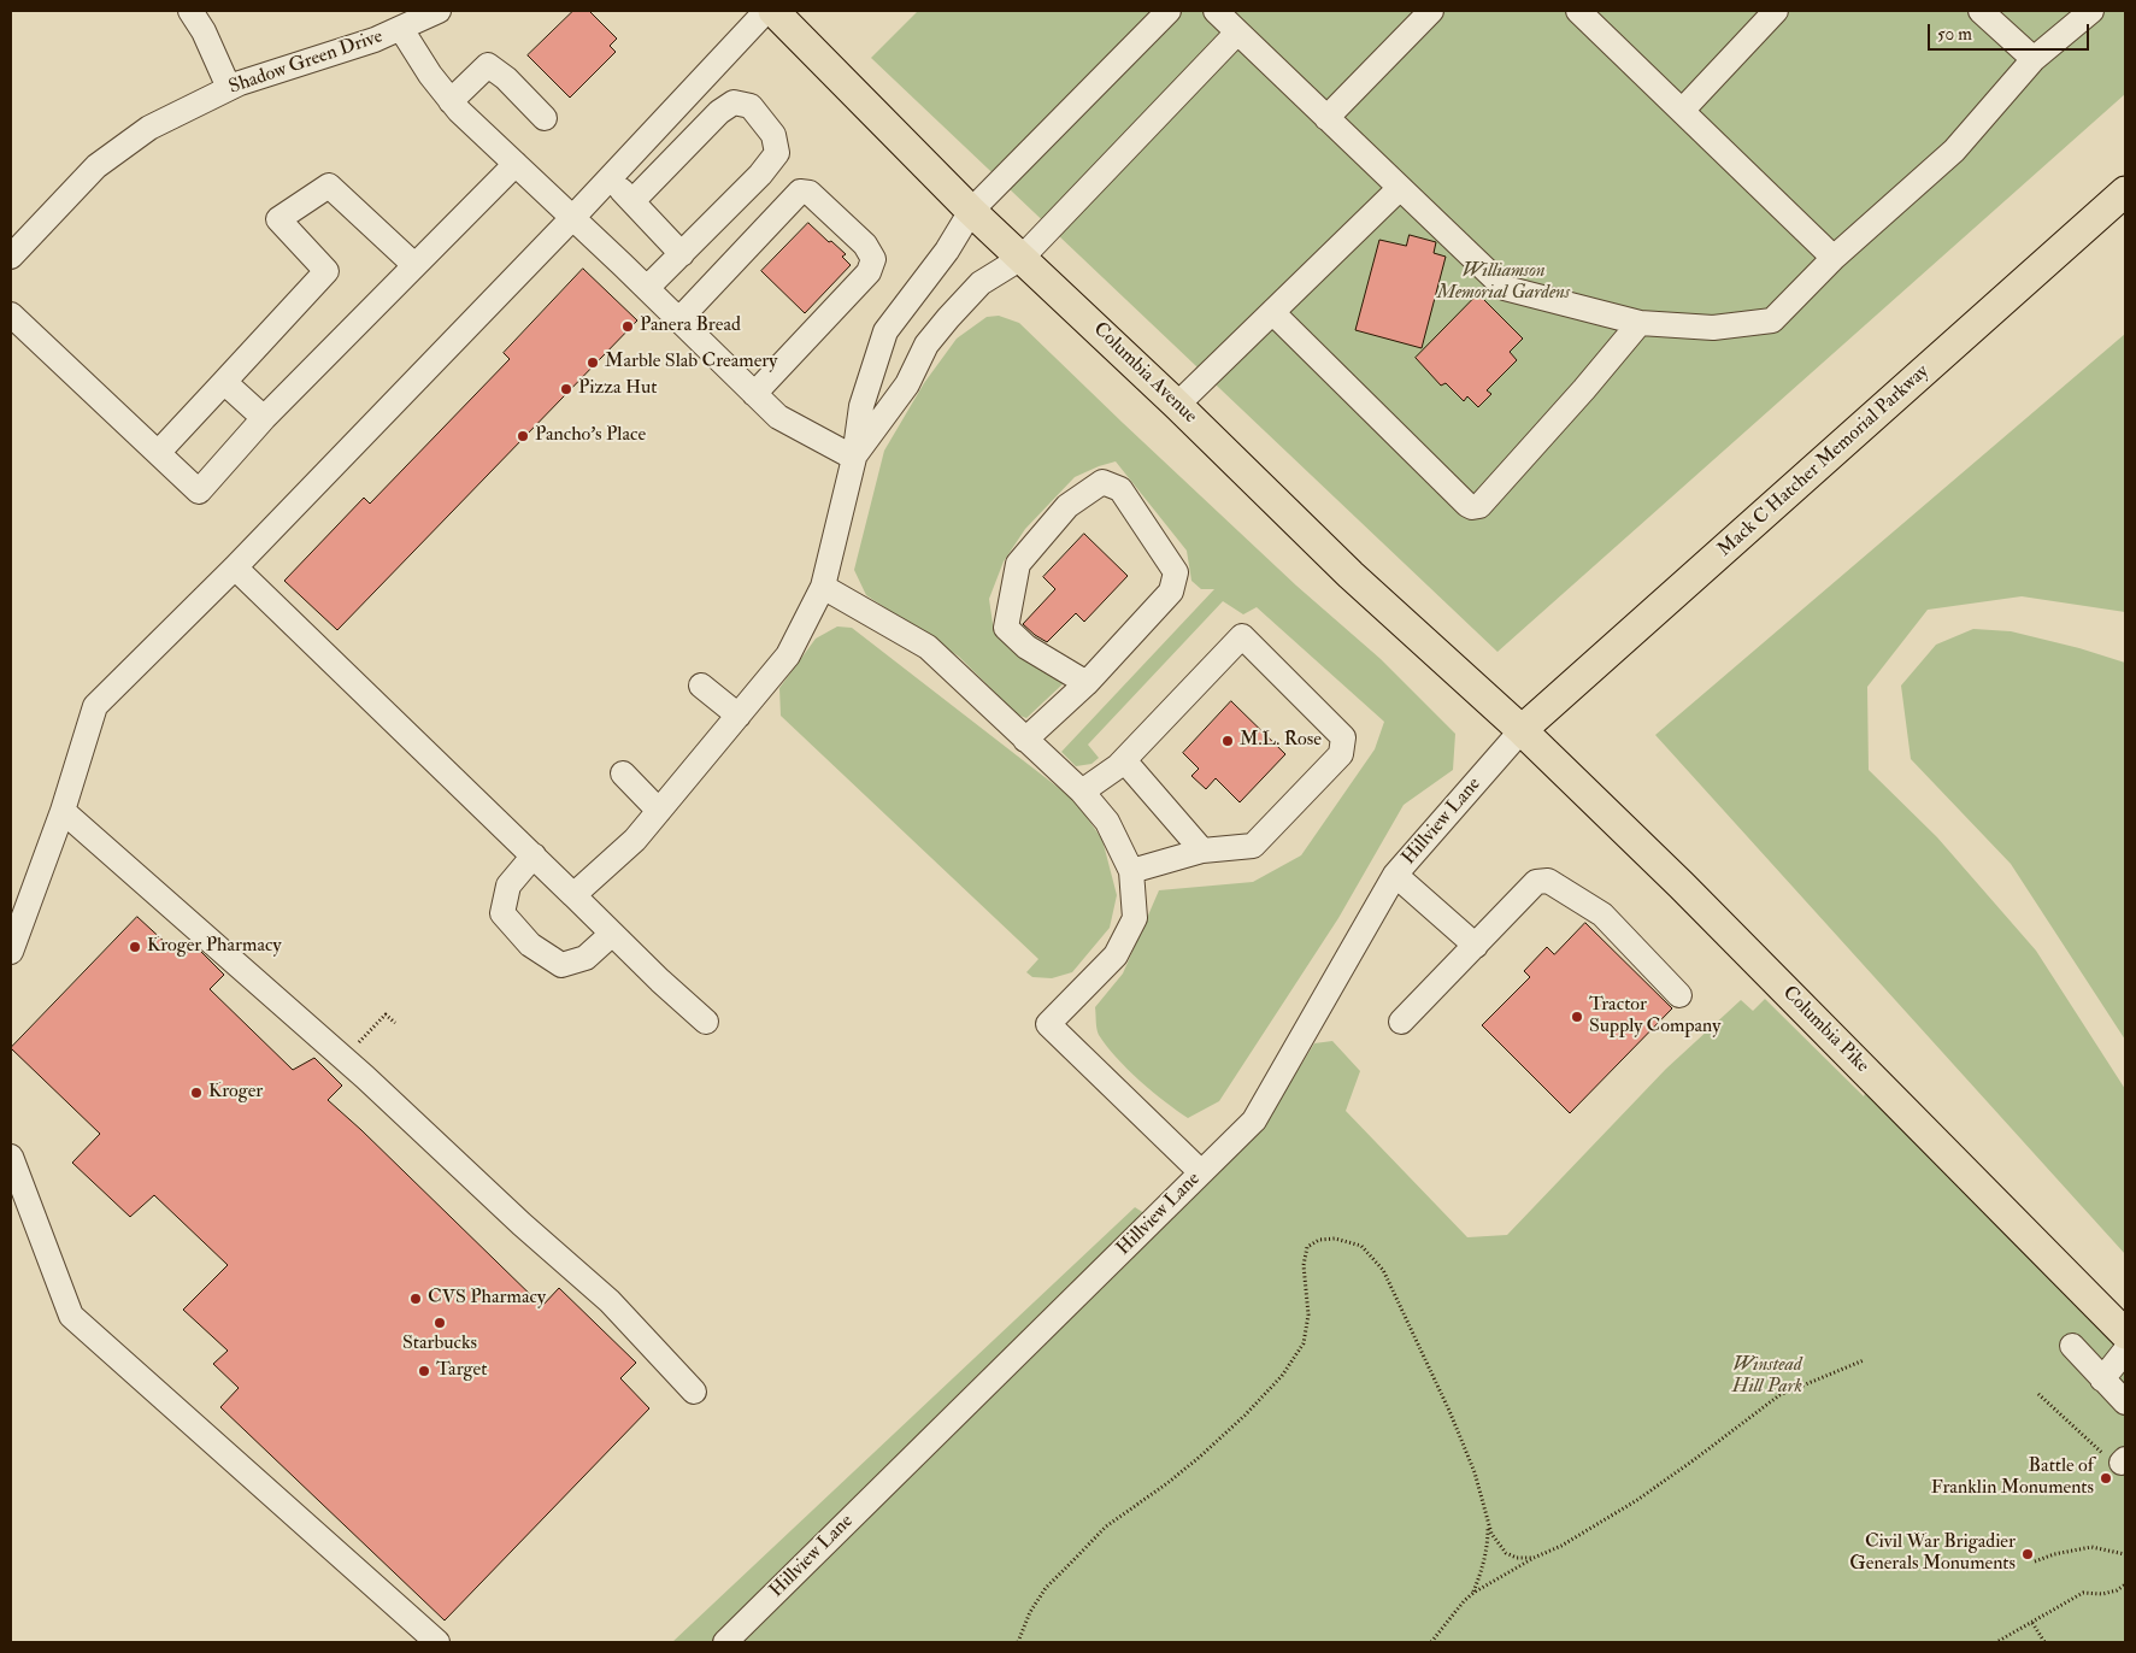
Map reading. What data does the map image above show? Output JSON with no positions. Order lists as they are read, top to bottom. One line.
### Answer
{"streets":{"main road":["Columbia Avenue","Mack C Hatcher Memorial Parkway","Columbia Pike"],"street":["Shadow Green Drive","Hillview Lane"]},"crossings":[["Columbia Avenue","Mack C Hatcher Memorial Parkway"],["Columbia Avenue","Hillview Lane"],["Columbia Avenue","Columbia Pike"],["Mack C Hatcher Memorial Parkway","Hillview Lane"],["Mack C Hatcher Memorial Parkway","Columbia Pike"],["Hillview Lane","Columbia Pike"]],"parks":["Williamson Memorial Gardens","Winstead Hill Park"],"places":["Panera Bread","Marble Slab Creamery","Pizza Hut","Pancho's Place","M.L. Rose","Kroger Pharmacy","Tractor Supply Company","Kroger","CVS Pharmacy","Starbucks","Target","Battle of Franklin Monuments","Civil War Brigadier Generals Monuments"],"scale_bar":"50 m"}
